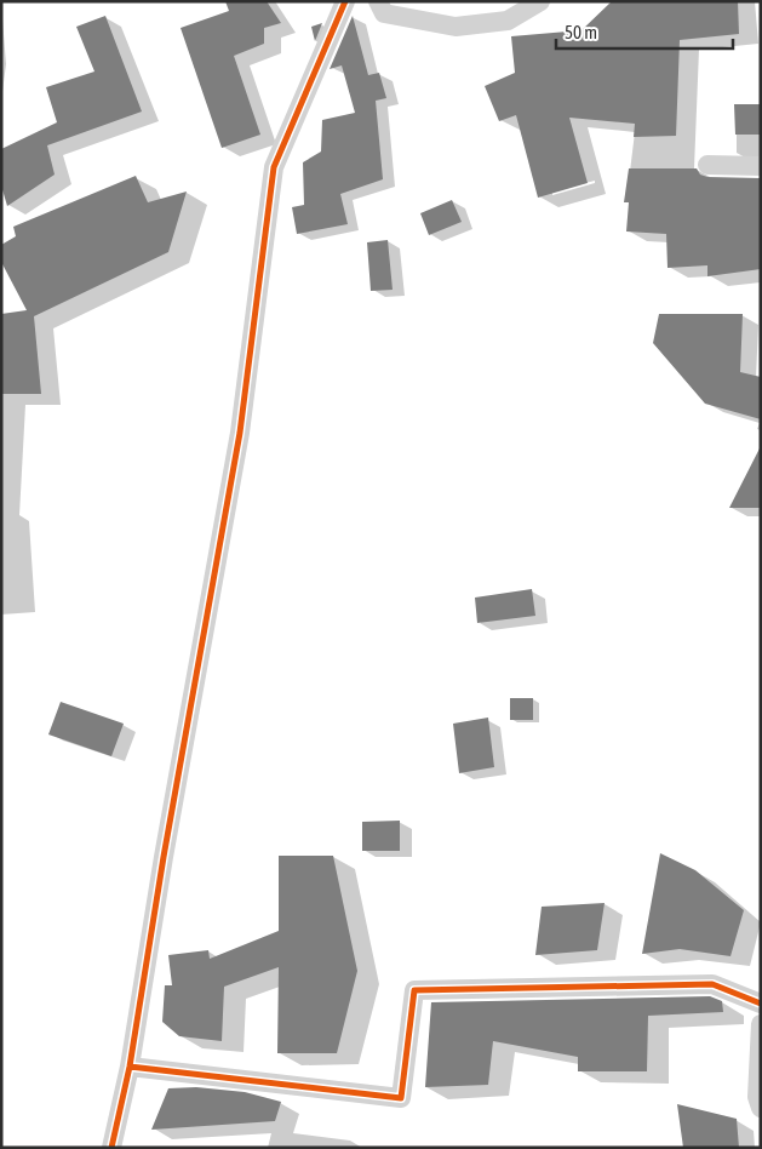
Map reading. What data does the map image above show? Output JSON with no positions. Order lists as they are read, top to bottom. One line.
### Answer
{"scale_bar":"50 m"}
